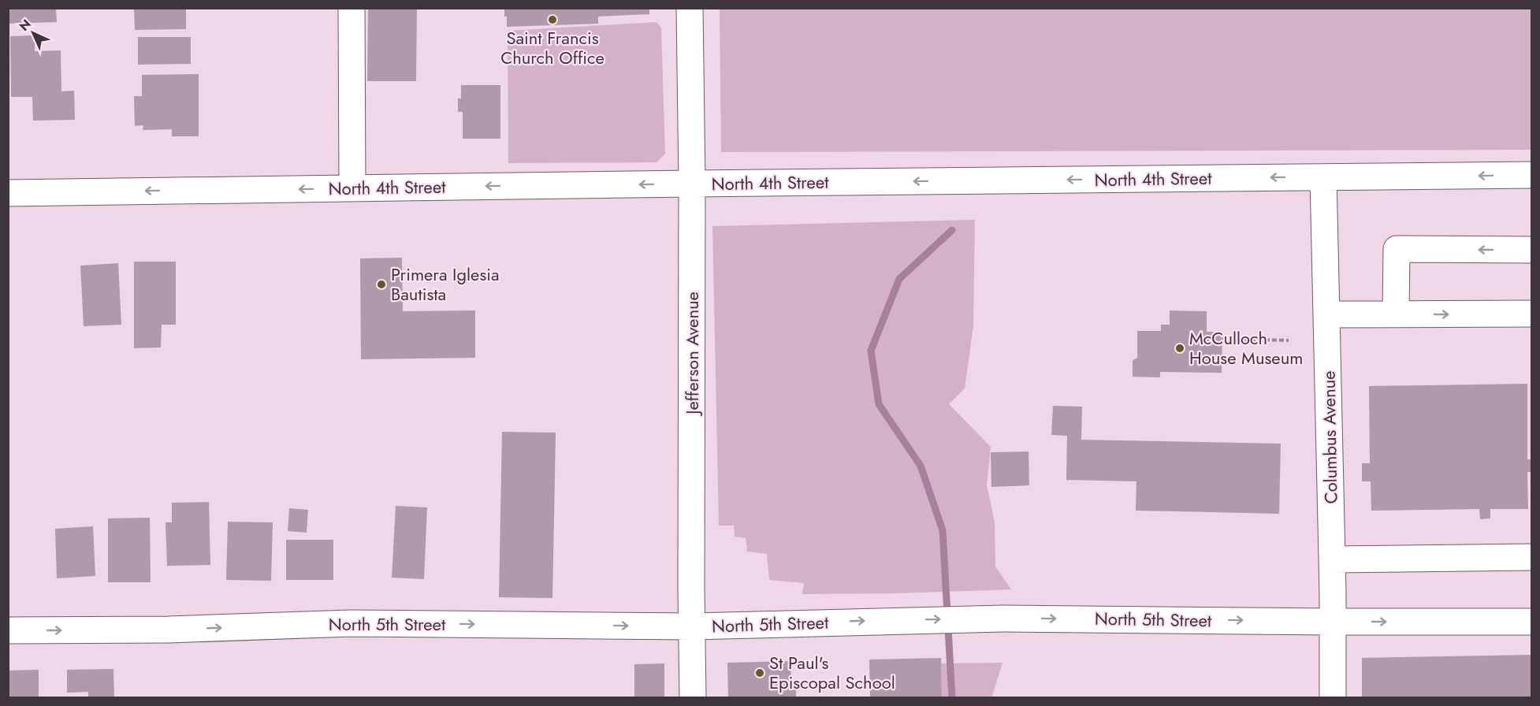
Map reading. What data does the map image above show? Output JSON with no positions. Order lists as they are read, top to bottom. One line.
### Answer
{"streets":{"street":["North 4th Street","Jefferson Avenue","Columbus Avenue","North 5th Street"]},"crossings":[["North 4th Street","Jefferson Avenue"],["North 4th Street","Columbus Avenue"],["Jefferson Avenue","North 5th Street"],["Columbus Avenue","North 5th Street"]],"one_way":["North 4th Street","North 5th Street"],"places":["Saint Francis Church Office","Primera Iglesia Bautista","McCulloch House Museum","St Paul's Episcopal School"],"north":"top left"}
